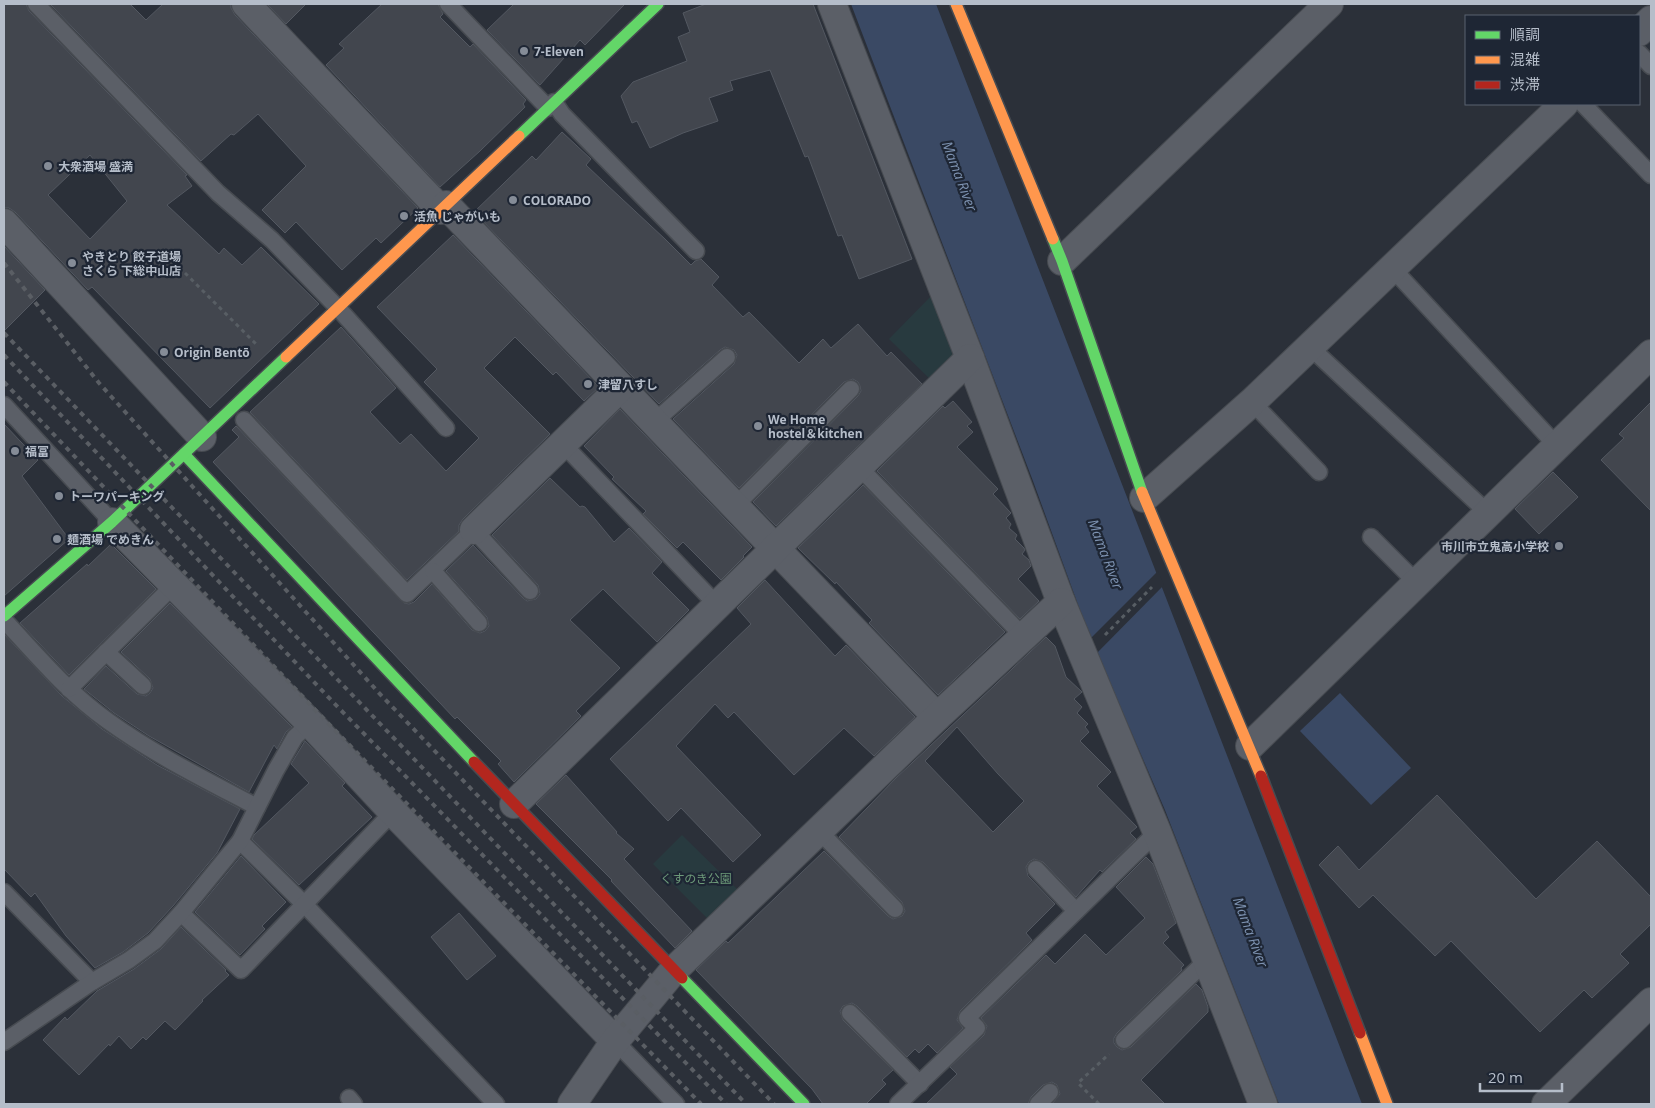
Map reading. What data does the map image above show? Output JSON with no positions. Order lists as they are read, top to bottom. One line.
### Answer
{"water":["Mama River"],"parks":["くすのき公園"],"places":["7-Eleven","大衆酒場 盛満","COLORADO","活魚 じゃがいも","やきとり 餃子道場 さくら 下総中山店","Origin Bentō","津留八すし","We Home hostel＆kitchen","福冨","トーワパーキング","麺酒場 でめきん","市川市立鬼高小学校"],"legend":["順調","混雑","渋滞"],"scale_bar":"20 m"}
